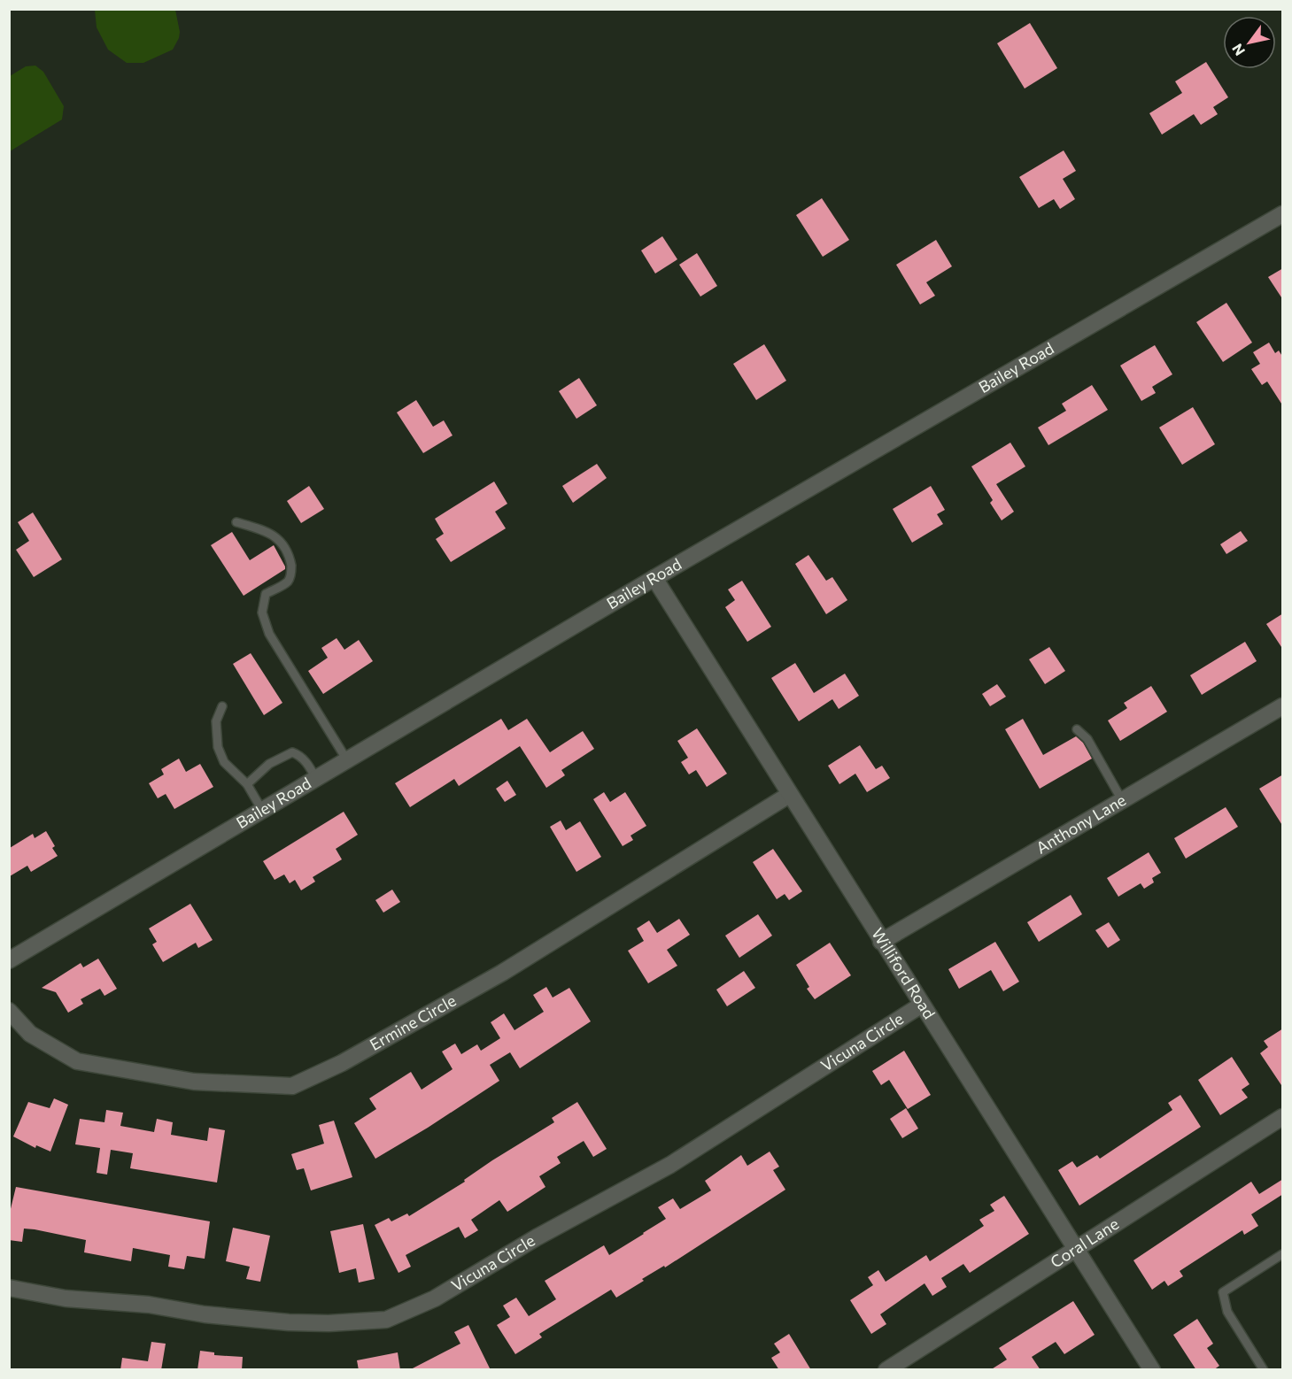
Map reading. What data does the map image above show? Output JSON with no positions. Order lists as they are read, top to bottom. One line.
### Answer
{"streets":{"street":["Bailey Road","Anthony Lane","Williford Road","Ermine Circle","Vicuna Circle","Coral Lane"]},"crossings":[["Bailey Road","Williford Road"],["Anthony Lane","Williford Road"],["Williford Road","Ermine Circle"],["Williford Road","Vicuna Circle"],["Williford Road","Coral Lane"]],"north":"bottom left"}
